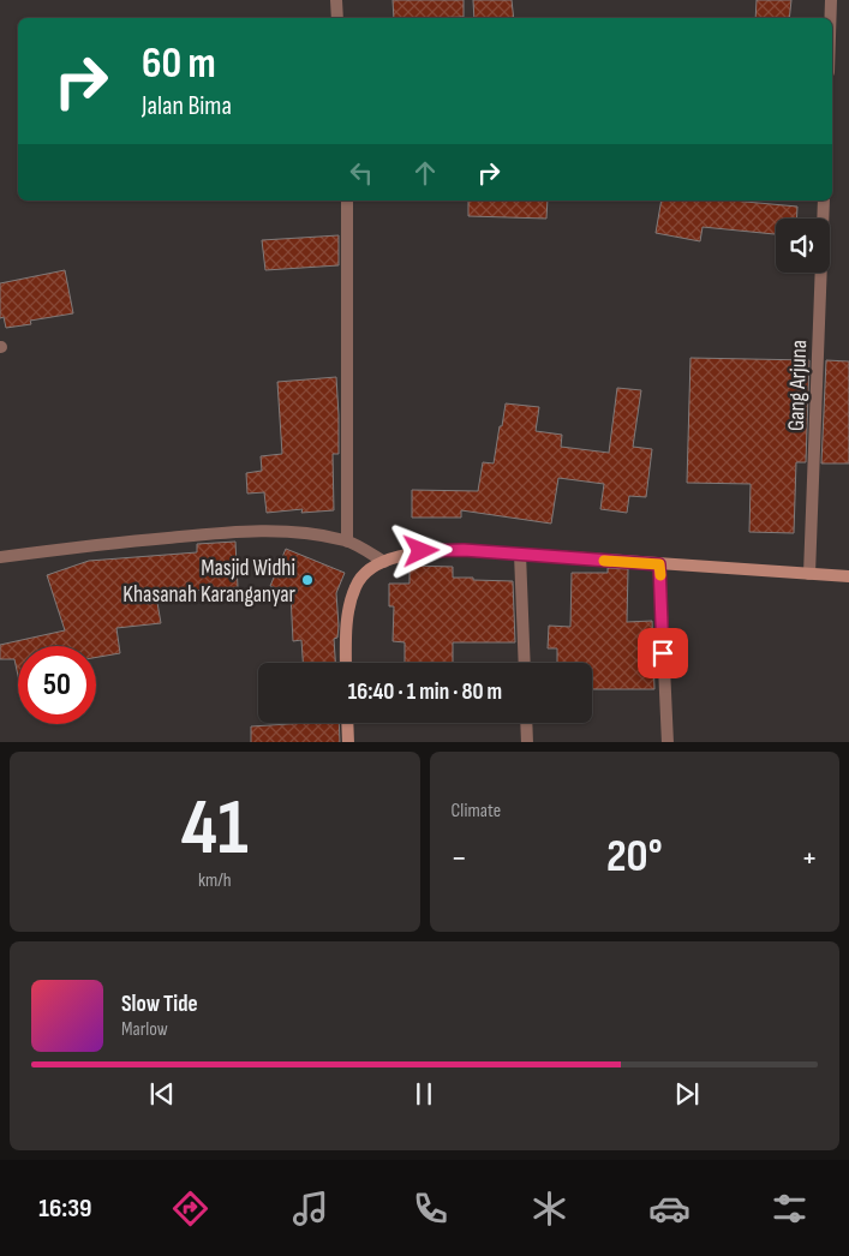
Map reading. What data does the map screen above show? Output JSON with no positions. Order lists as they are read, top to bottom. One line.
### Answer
{"streets":{"street":["Gang Arjuna"]},"places":["Masjid Widhi Khasanah Karanganyar"],"page":{"turn":["60 m","Jalan Bima"],"limit":"50","trip":"16:40 · 1 min · 80 m","tile":[["41","km/h"],"Climate"],"heat":["−","20°","+"],"song":["Slow Tide","Marlow"],"tabs":"16:39"}}
